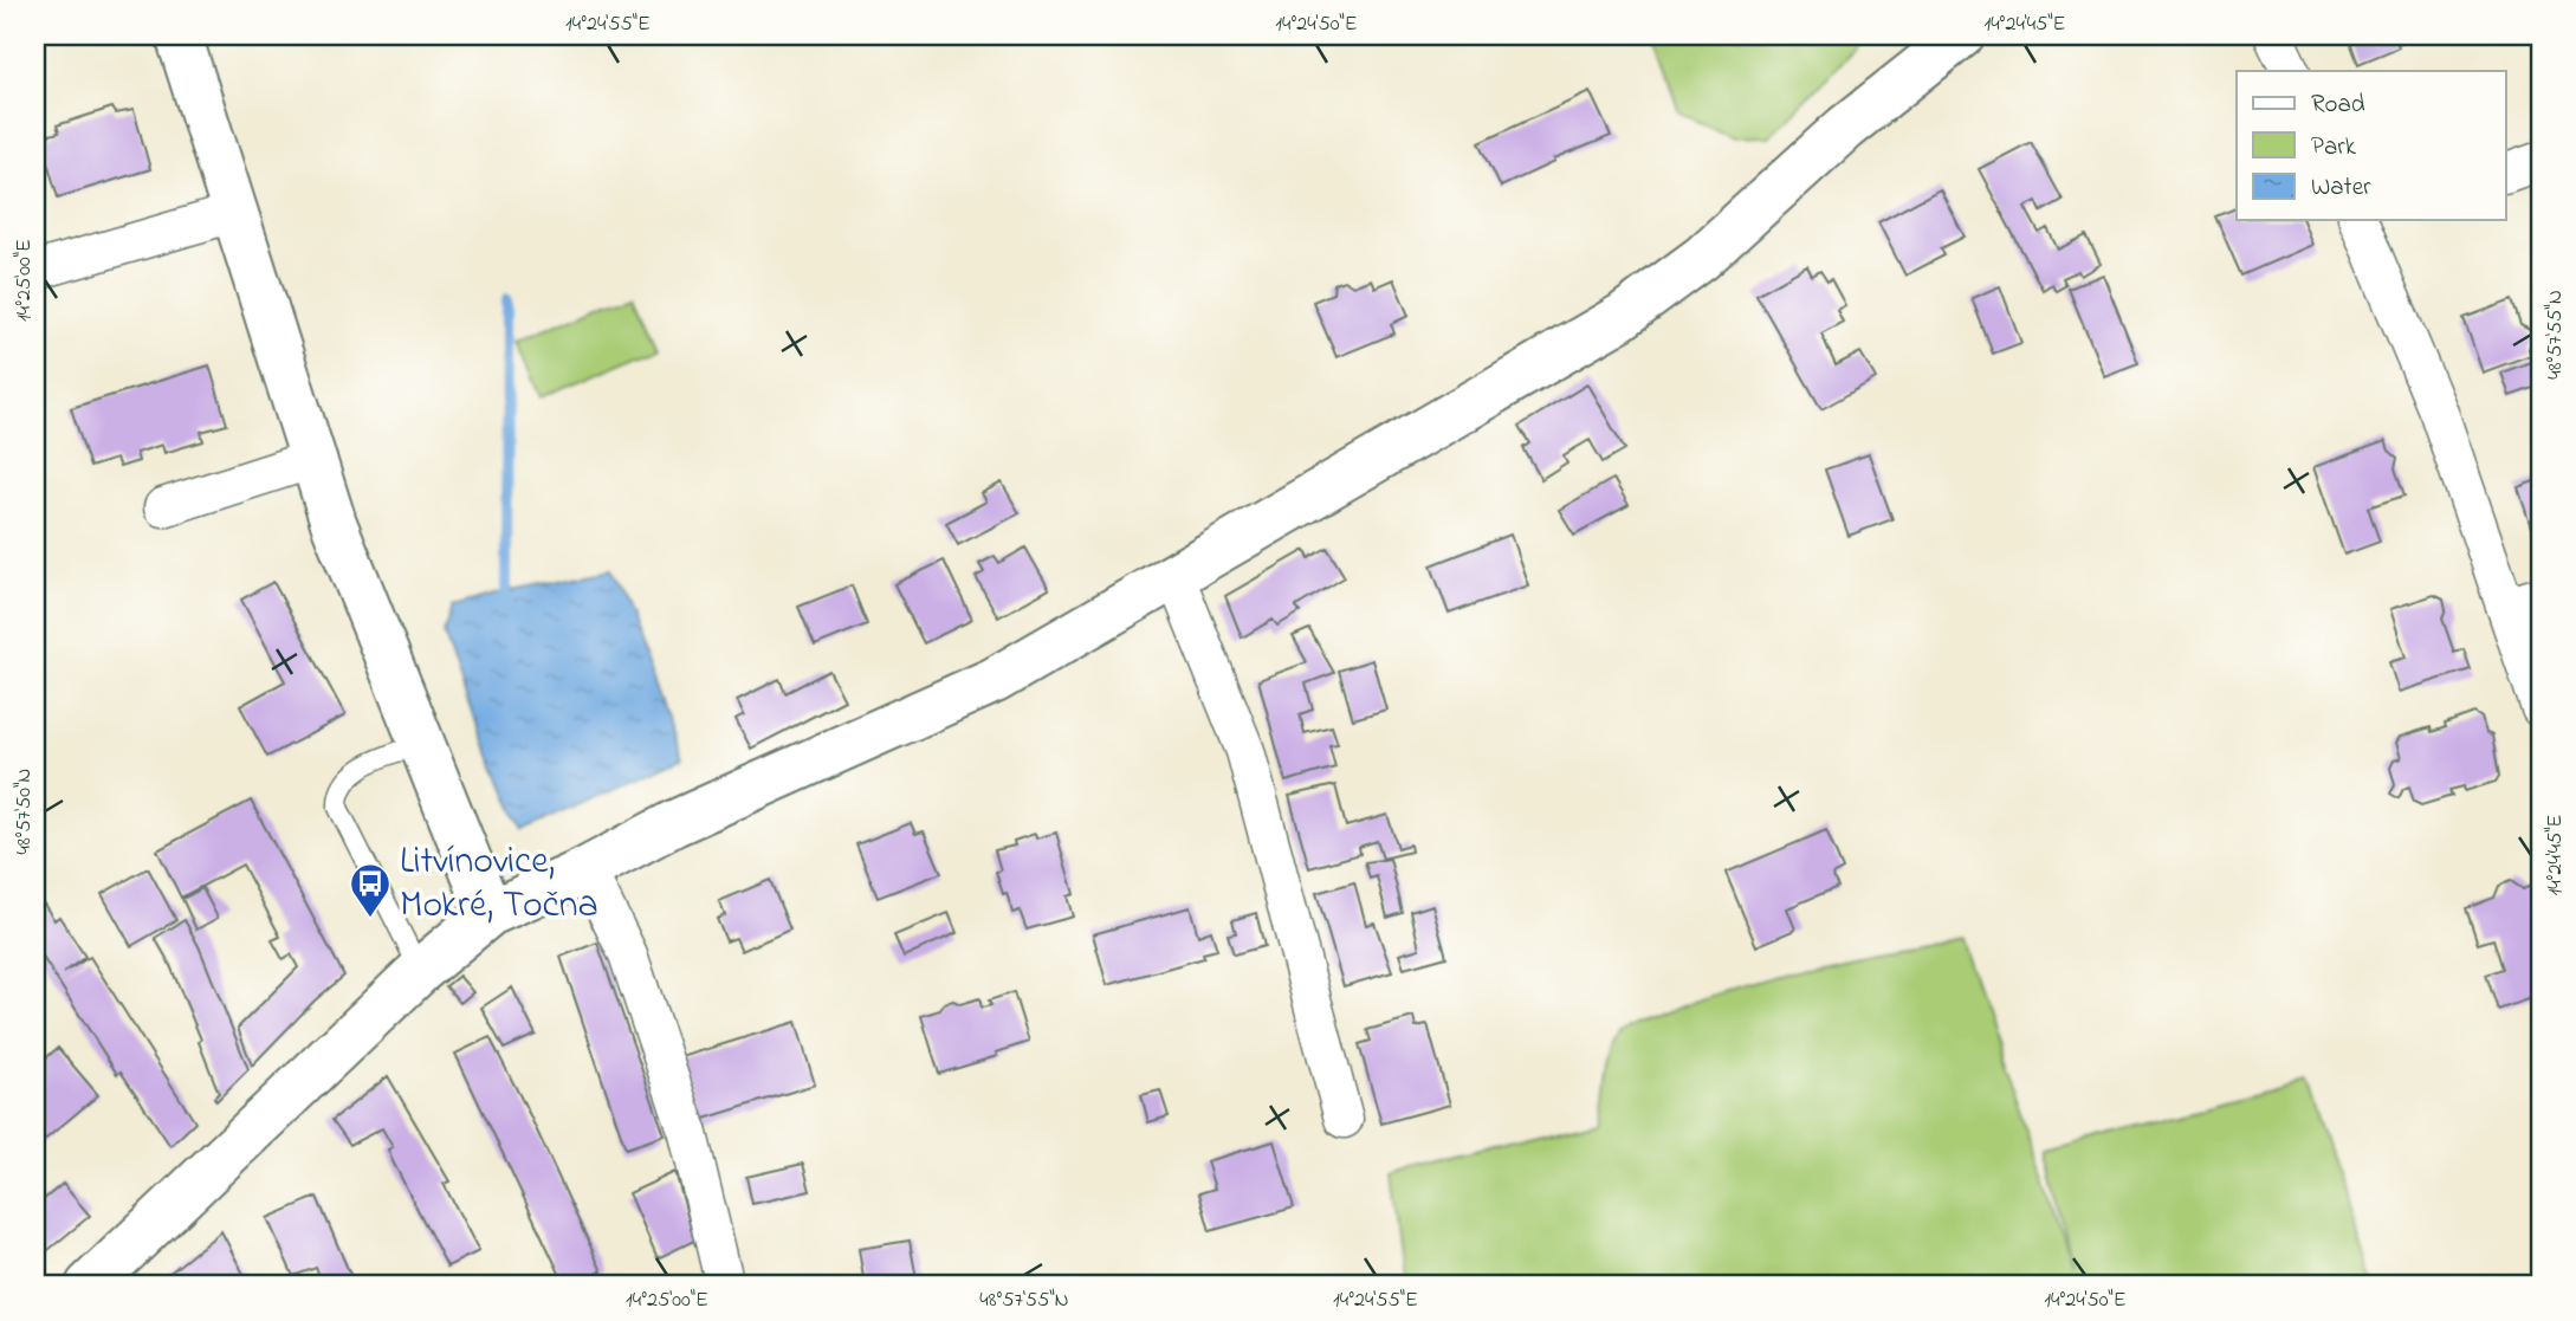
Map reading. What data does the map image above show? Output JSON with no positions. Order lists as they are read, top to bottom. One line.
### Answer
{"places":{"bus stop":["Litvínovice, Mokré, Točna"]},"legend":["Road","Park","Water"],"coordinates":["14°24'55\"E","14°24'50\"E","14°24'45\"E","14°25'00\"E","48°57'55\"N","48°57'50\"N"]}
